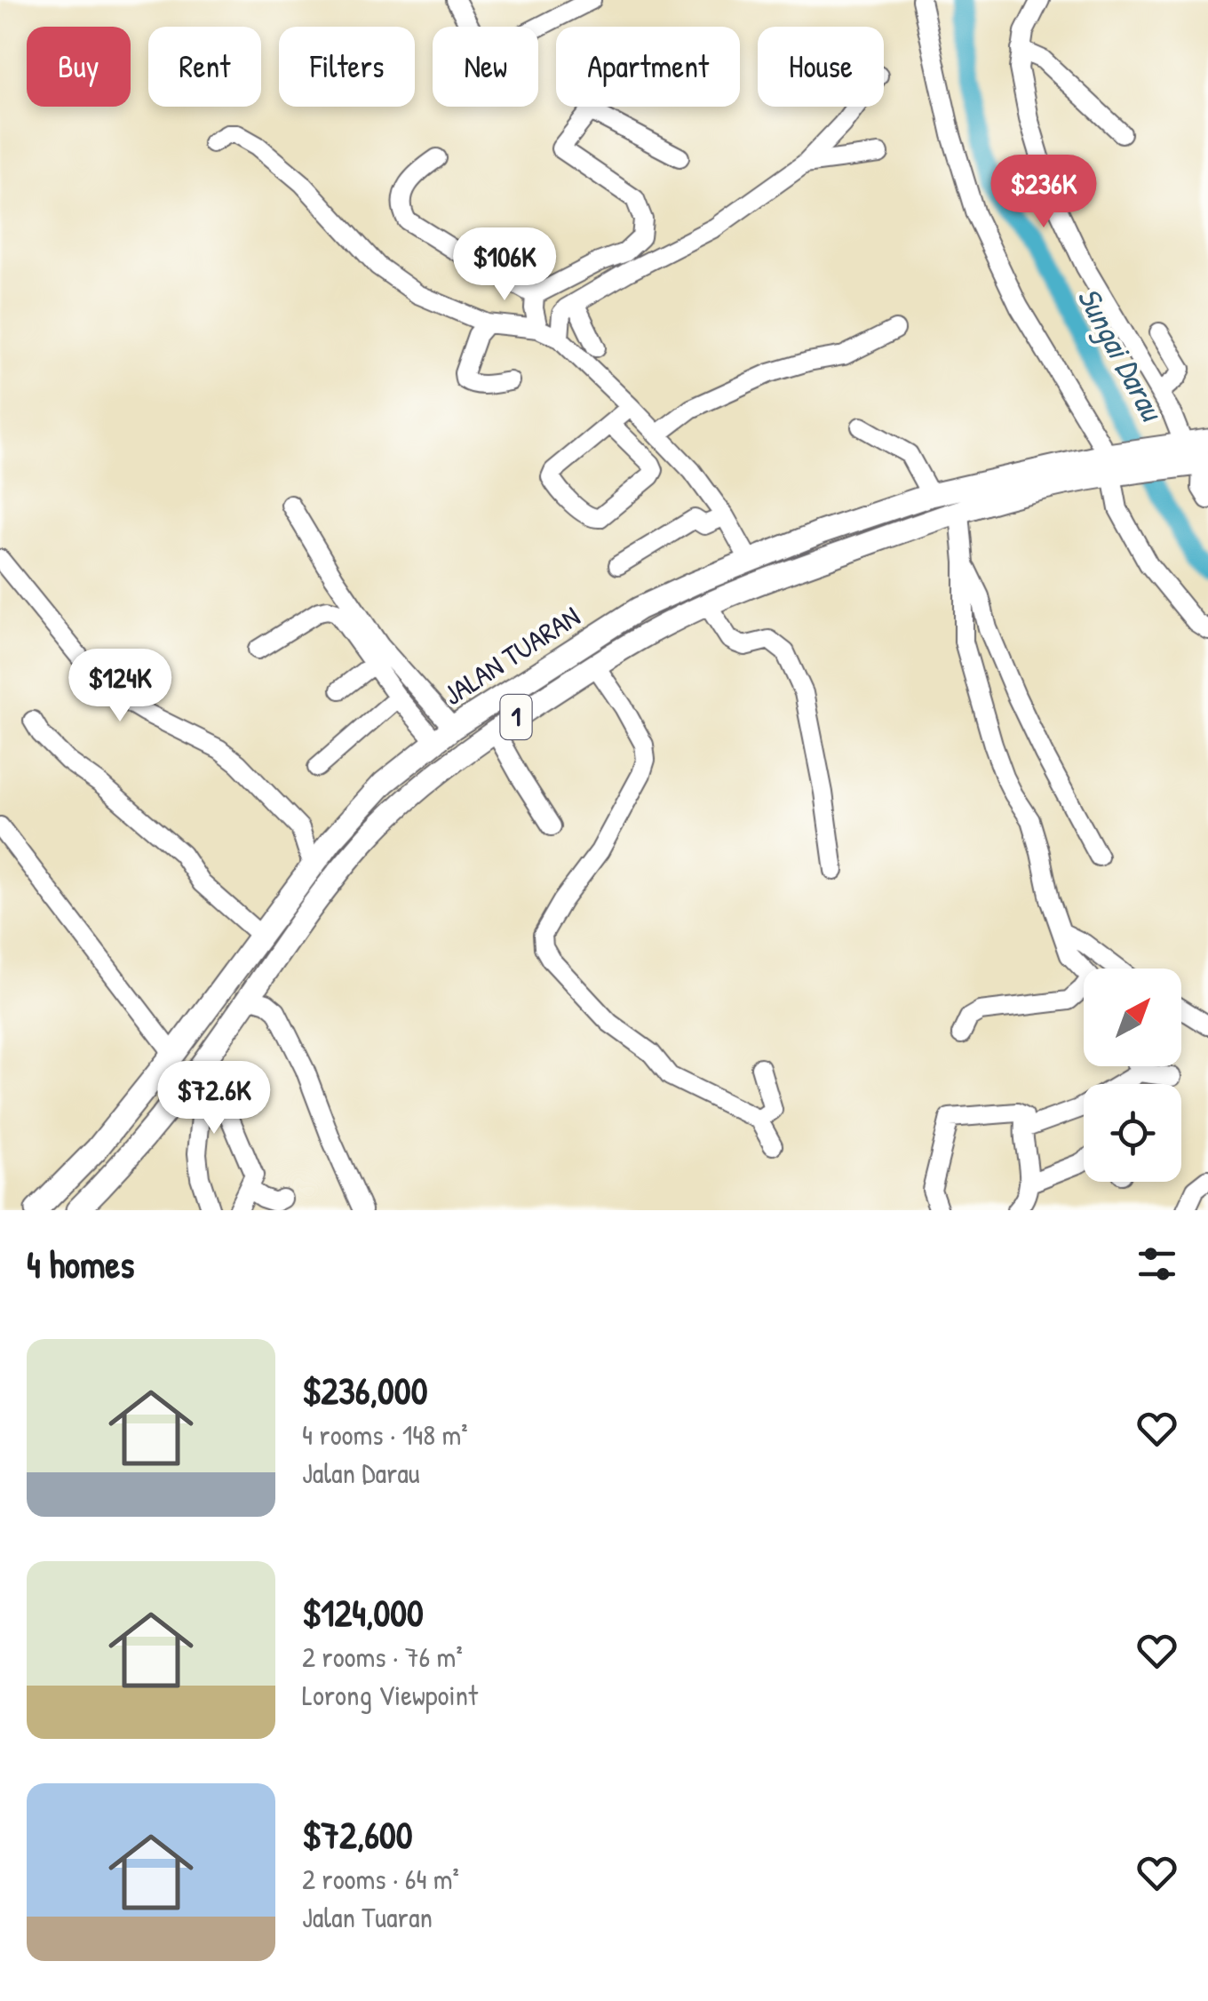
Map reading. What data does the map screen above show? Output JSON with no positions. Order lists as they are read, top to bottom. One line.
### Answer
{"streets":{"main road":["JALAN TUARAN","1"]},"water":["Sungai Darau"],"north":"top right","page":{"chip":["Buy","Rent","Filters","New","Apartment","House"],"price":["$236K","$106K","$124K","$72.6K"],"heading":"4 homes","list":[{"name":"$236,000","note":"4 rooms · 148 m² · Jalan Darau"},{"name":"$124,000","note":"2 rooms · 76 m² · Lorong Viewpoint"},{"name":"$72,600","note":"2 rooms · 64 m² · Jalan Tuaran"}]}}
